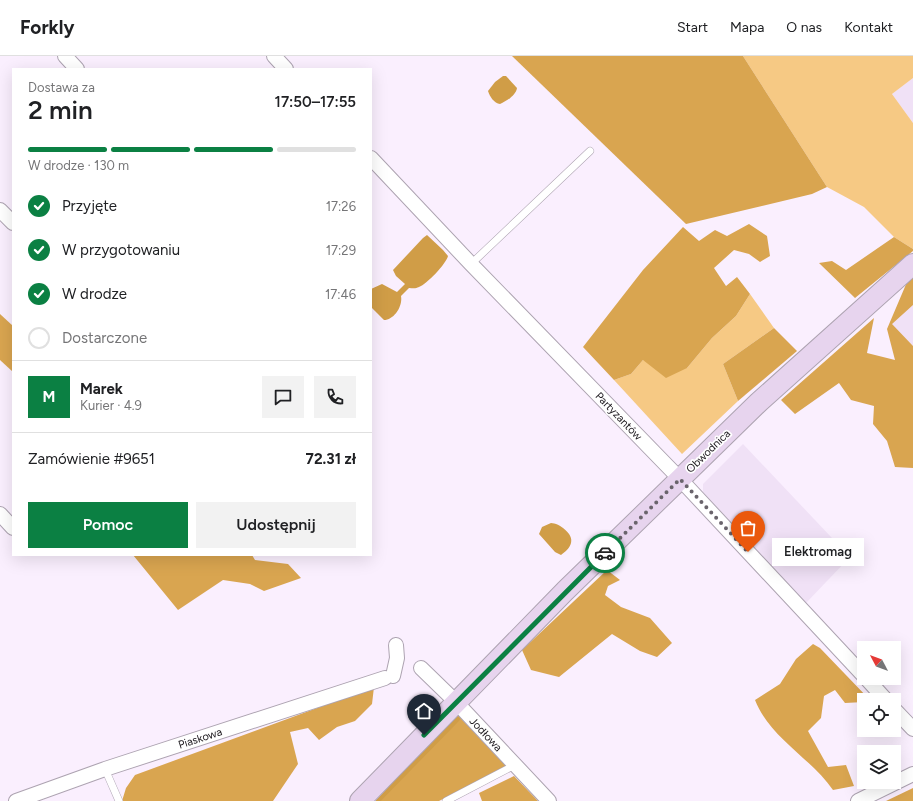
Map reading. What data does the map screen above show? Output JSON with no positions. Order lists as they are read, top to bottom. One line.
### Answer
{"streets":{"main road":["Obwodnica"],"street":["Partyzantów","Jodłowa","Piaskowa"]},"crossings":[["Partyzantów","Obwodnica"],["Obwodnica","Jodłowa"]],"places":["Elektromag"],"north":"top left","page":{"header":"Forkly","nav":["Start","Mapa","O nas","Kontakt"],"heading":["2 min","Dostawa za","17:50–17:55"],"panel":["Marek","Kurier · 4.9","Zamówienie #9651","72.31 zł"],"bar":"W drodze · 130 m","list":[["Przyjęte","17:26"],["W przygotowaniu","17:29"],["W drodze","17:46"],"Dostarczone"],"round":"M","buttons":["Pomoc","Udostępnij"],"bubble":"Elektromag"}}
